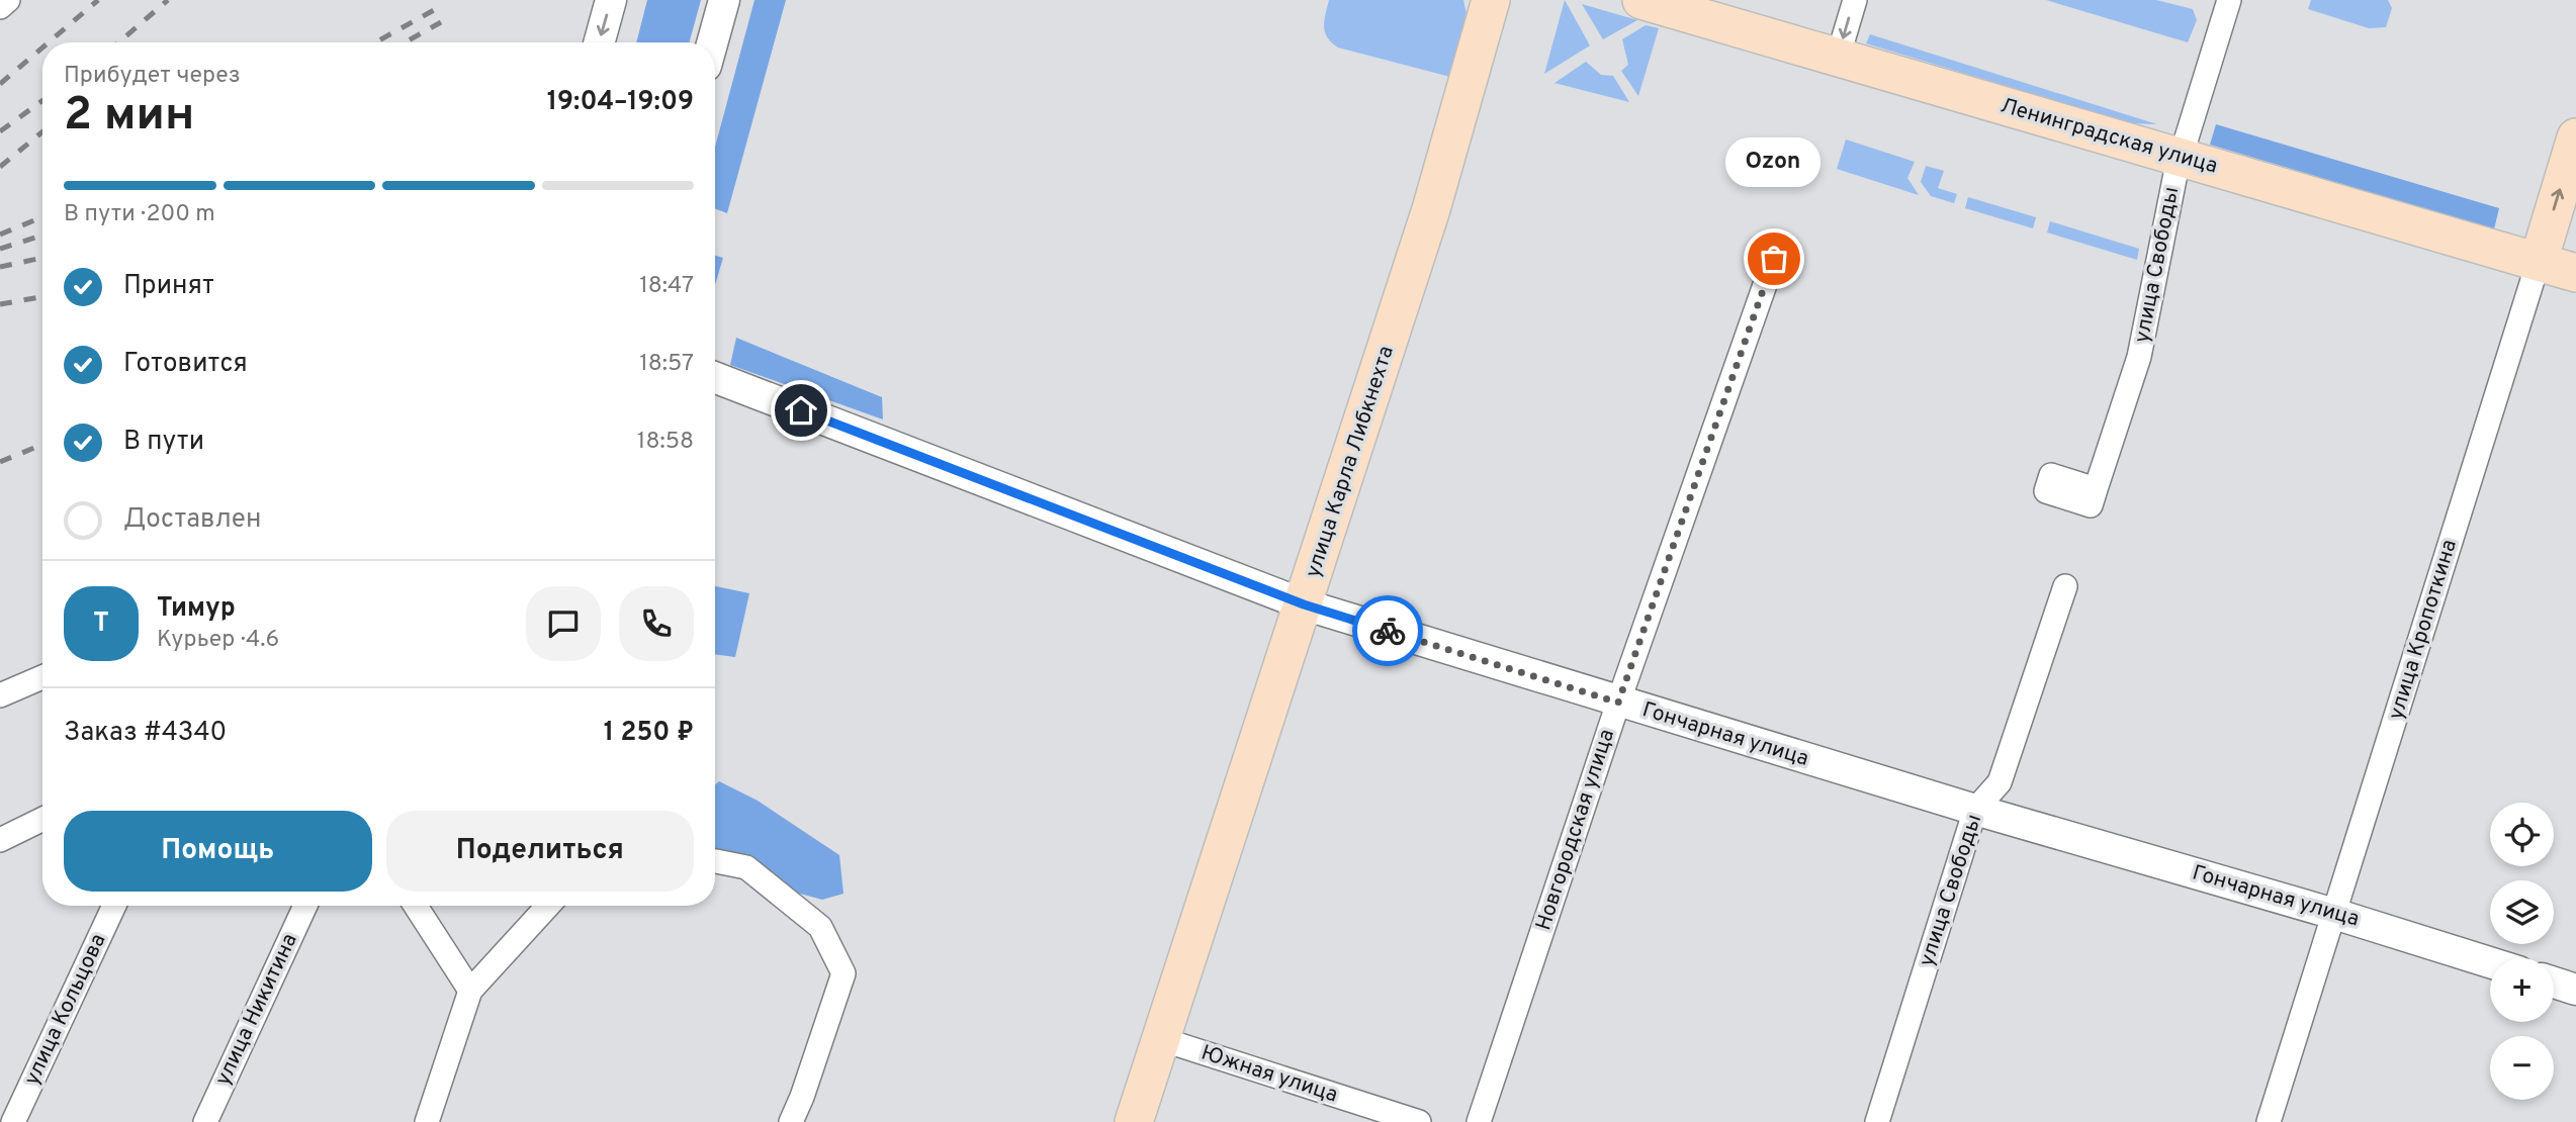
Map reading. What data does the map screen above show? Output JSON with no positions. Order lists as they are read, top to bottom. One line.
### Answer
{"streets":{"main road":["Ленинградская улица","улица Карла Либкнехта","улица Кропоткина"],"street":["улица Свободы","Гончарная улица","Новгородская улица","улица Кольцова","улица Никитина","Южная улица"]},"crossings":[["Ленинградская улица","улица Свободы"],["Ленинградская улица","улица Кропоткина"],["улица Свободы","Гончарная улица"],["улица Карла Либкнехта","Гончарная улица"],["улица Карла Либкнехта","Южная улица"],["улица Кропоткина","Гончарная улица"],["Гончарная улица","Новгородская улица"]],"places":["Ozon"],"page":{"heading":["2 мин","Прибудет через","19:04–19:09"],"panel":["Тимур","Курьер · 4.6","Заказ #4340","1 250 ₽"],"bubble":"Ozon","bar":"В пути · 200 m","list":[["Принят","18:47"],["Готовится","18:57"],["В пути","18:58"],"Доставлен"],"round":"Т","buttons":["Помощь","Поделиться"],"map_buttons":["+","−"]}}
